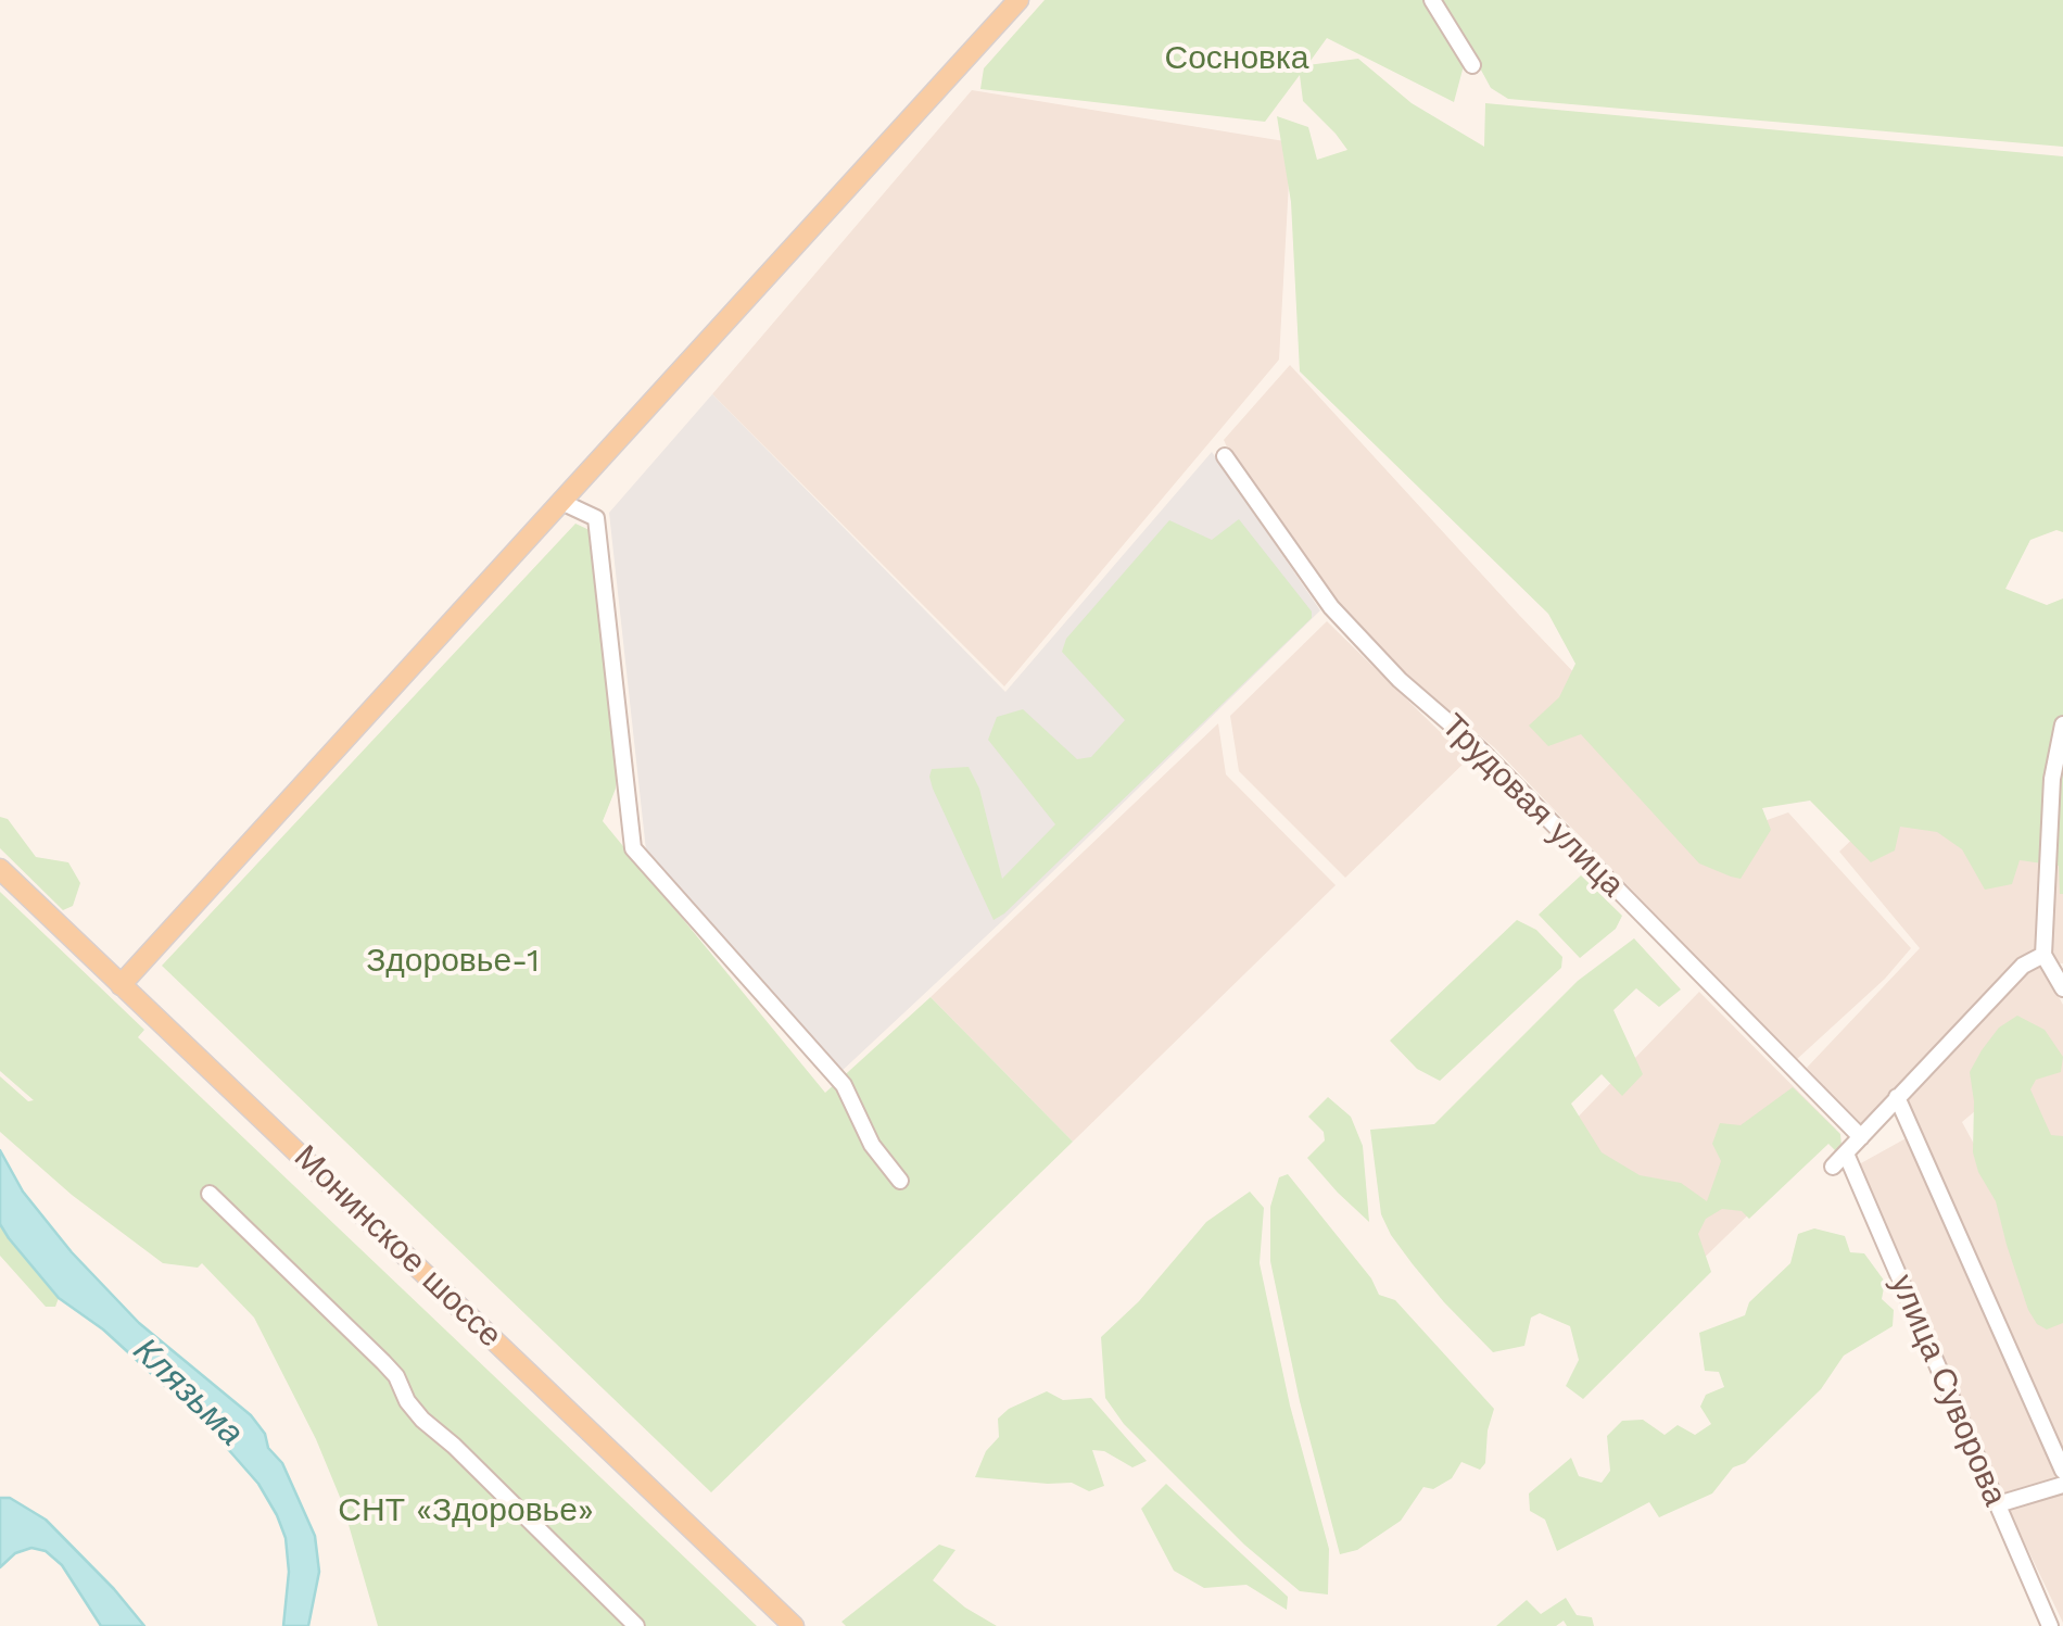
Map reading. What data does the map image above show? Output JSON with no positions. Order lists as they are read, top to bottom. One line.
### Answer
{"streets":{"main road":["Монинское шоссе"],"street":["Трудовая улица","улица Суворова"]},"water":["Клязьма"],"parks":["Сосновка","Здоровье-1","СНТ «Здоровье»"]}
